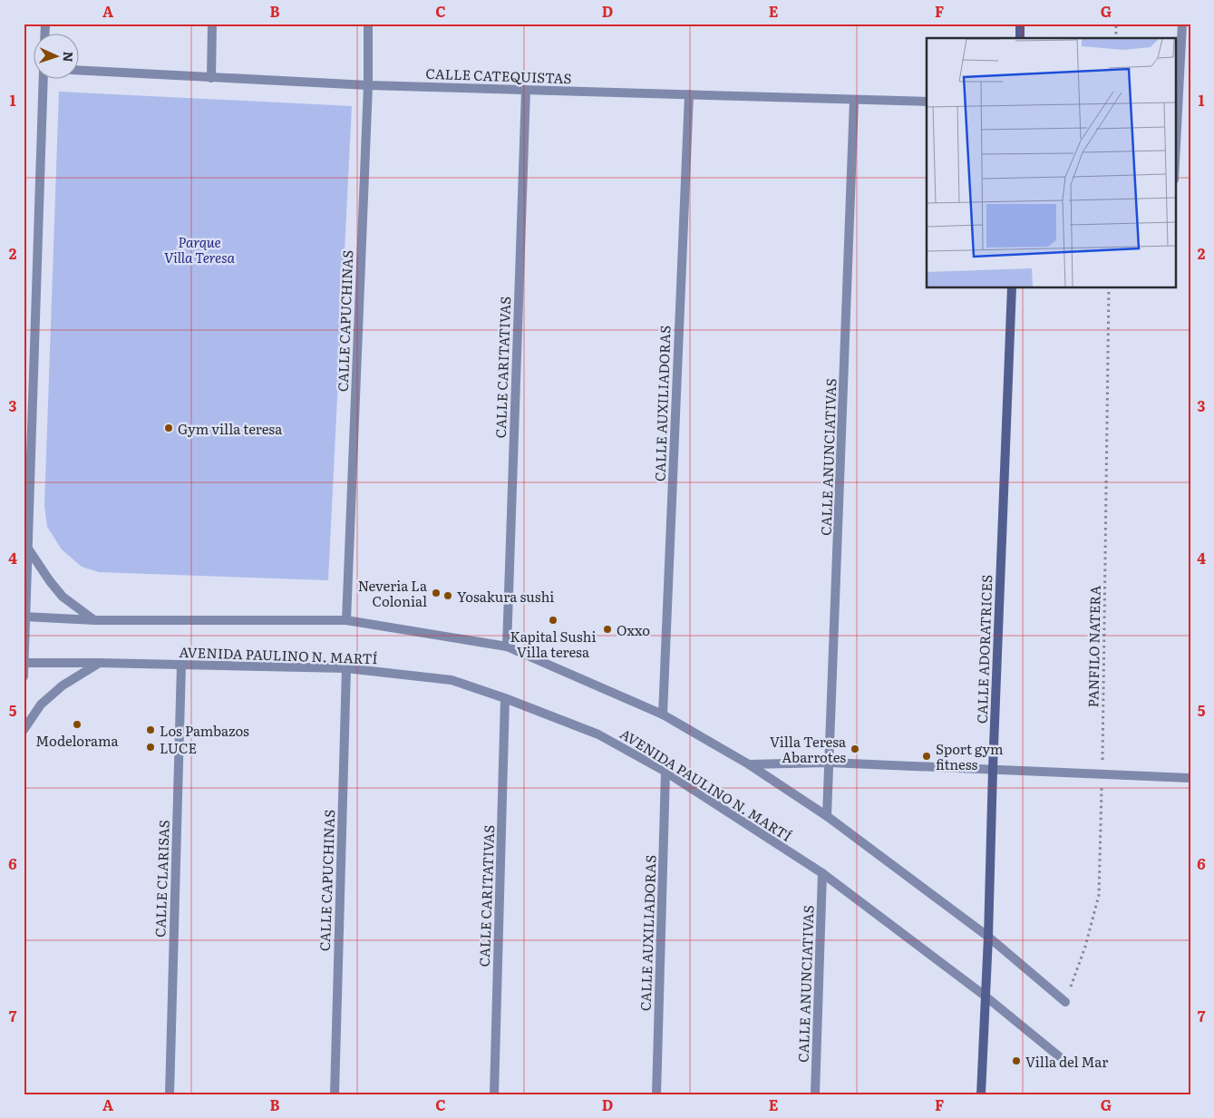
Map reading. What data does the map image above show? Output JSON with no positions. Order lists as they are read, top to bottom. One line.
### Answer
{"streets":{"street":["CALLE CATEQUISTAS","CALLE CAPUCHINAS","CALLE CARITATIVAS","CALLE AUXILIADORAS","CALLE ANUNCIATIVAS","CALLE ADORATRICES","AVENIDA PAULINO N. MARTÍ","CALLE CLARISAS"],"path":["PANFILO NATERA"]},"crossings":[["CALLE CATEQUISTAS","CALLE CAPUCHINAS"],["CALLE CATEQUISTAS","CALLE CARITATIVAS"],["CALLE CATEQUISTAS","CALLE AUXILIADORAS"],["CALLE CATEQUISTAS","CALLE ANUNCIATIVAS"],["CALLE CAPUCHINAS","AVENIDA PAULINO N. MARTÍ"],["CALLE CARITATIVAS","AVENIDA PAULINO N. MARTÍ"],["CALLE AUXILIADORAS","AVENIDA PAULINO N. MARTÍ"],["CALLE ANUNCIATIVAS","AVENIDA PAULINO N. MARTÍ"],["CALLE ADORATRICES","AVENIDA PAULINO N. MARTÍ"],["AVENIDA PAULINO N. MARTÍ","CALLE CLARISAS"]],"parks":["Parque Villa Teresa"],"places":["Gym villa teresa","Neveria La Colonial","Yosakura sushi","Kapital Sushi Villa teresa","Oxxo","Modelorama","Los Pambazos","LUCE","Villa Teresa Abarrotes","Sport gym fitness","Villa del Mar"],"north":"right","grid":{"columns":["A","B","C","D","E","F","G"],"rows":["1","2","3","4","5","6","7"]}}
